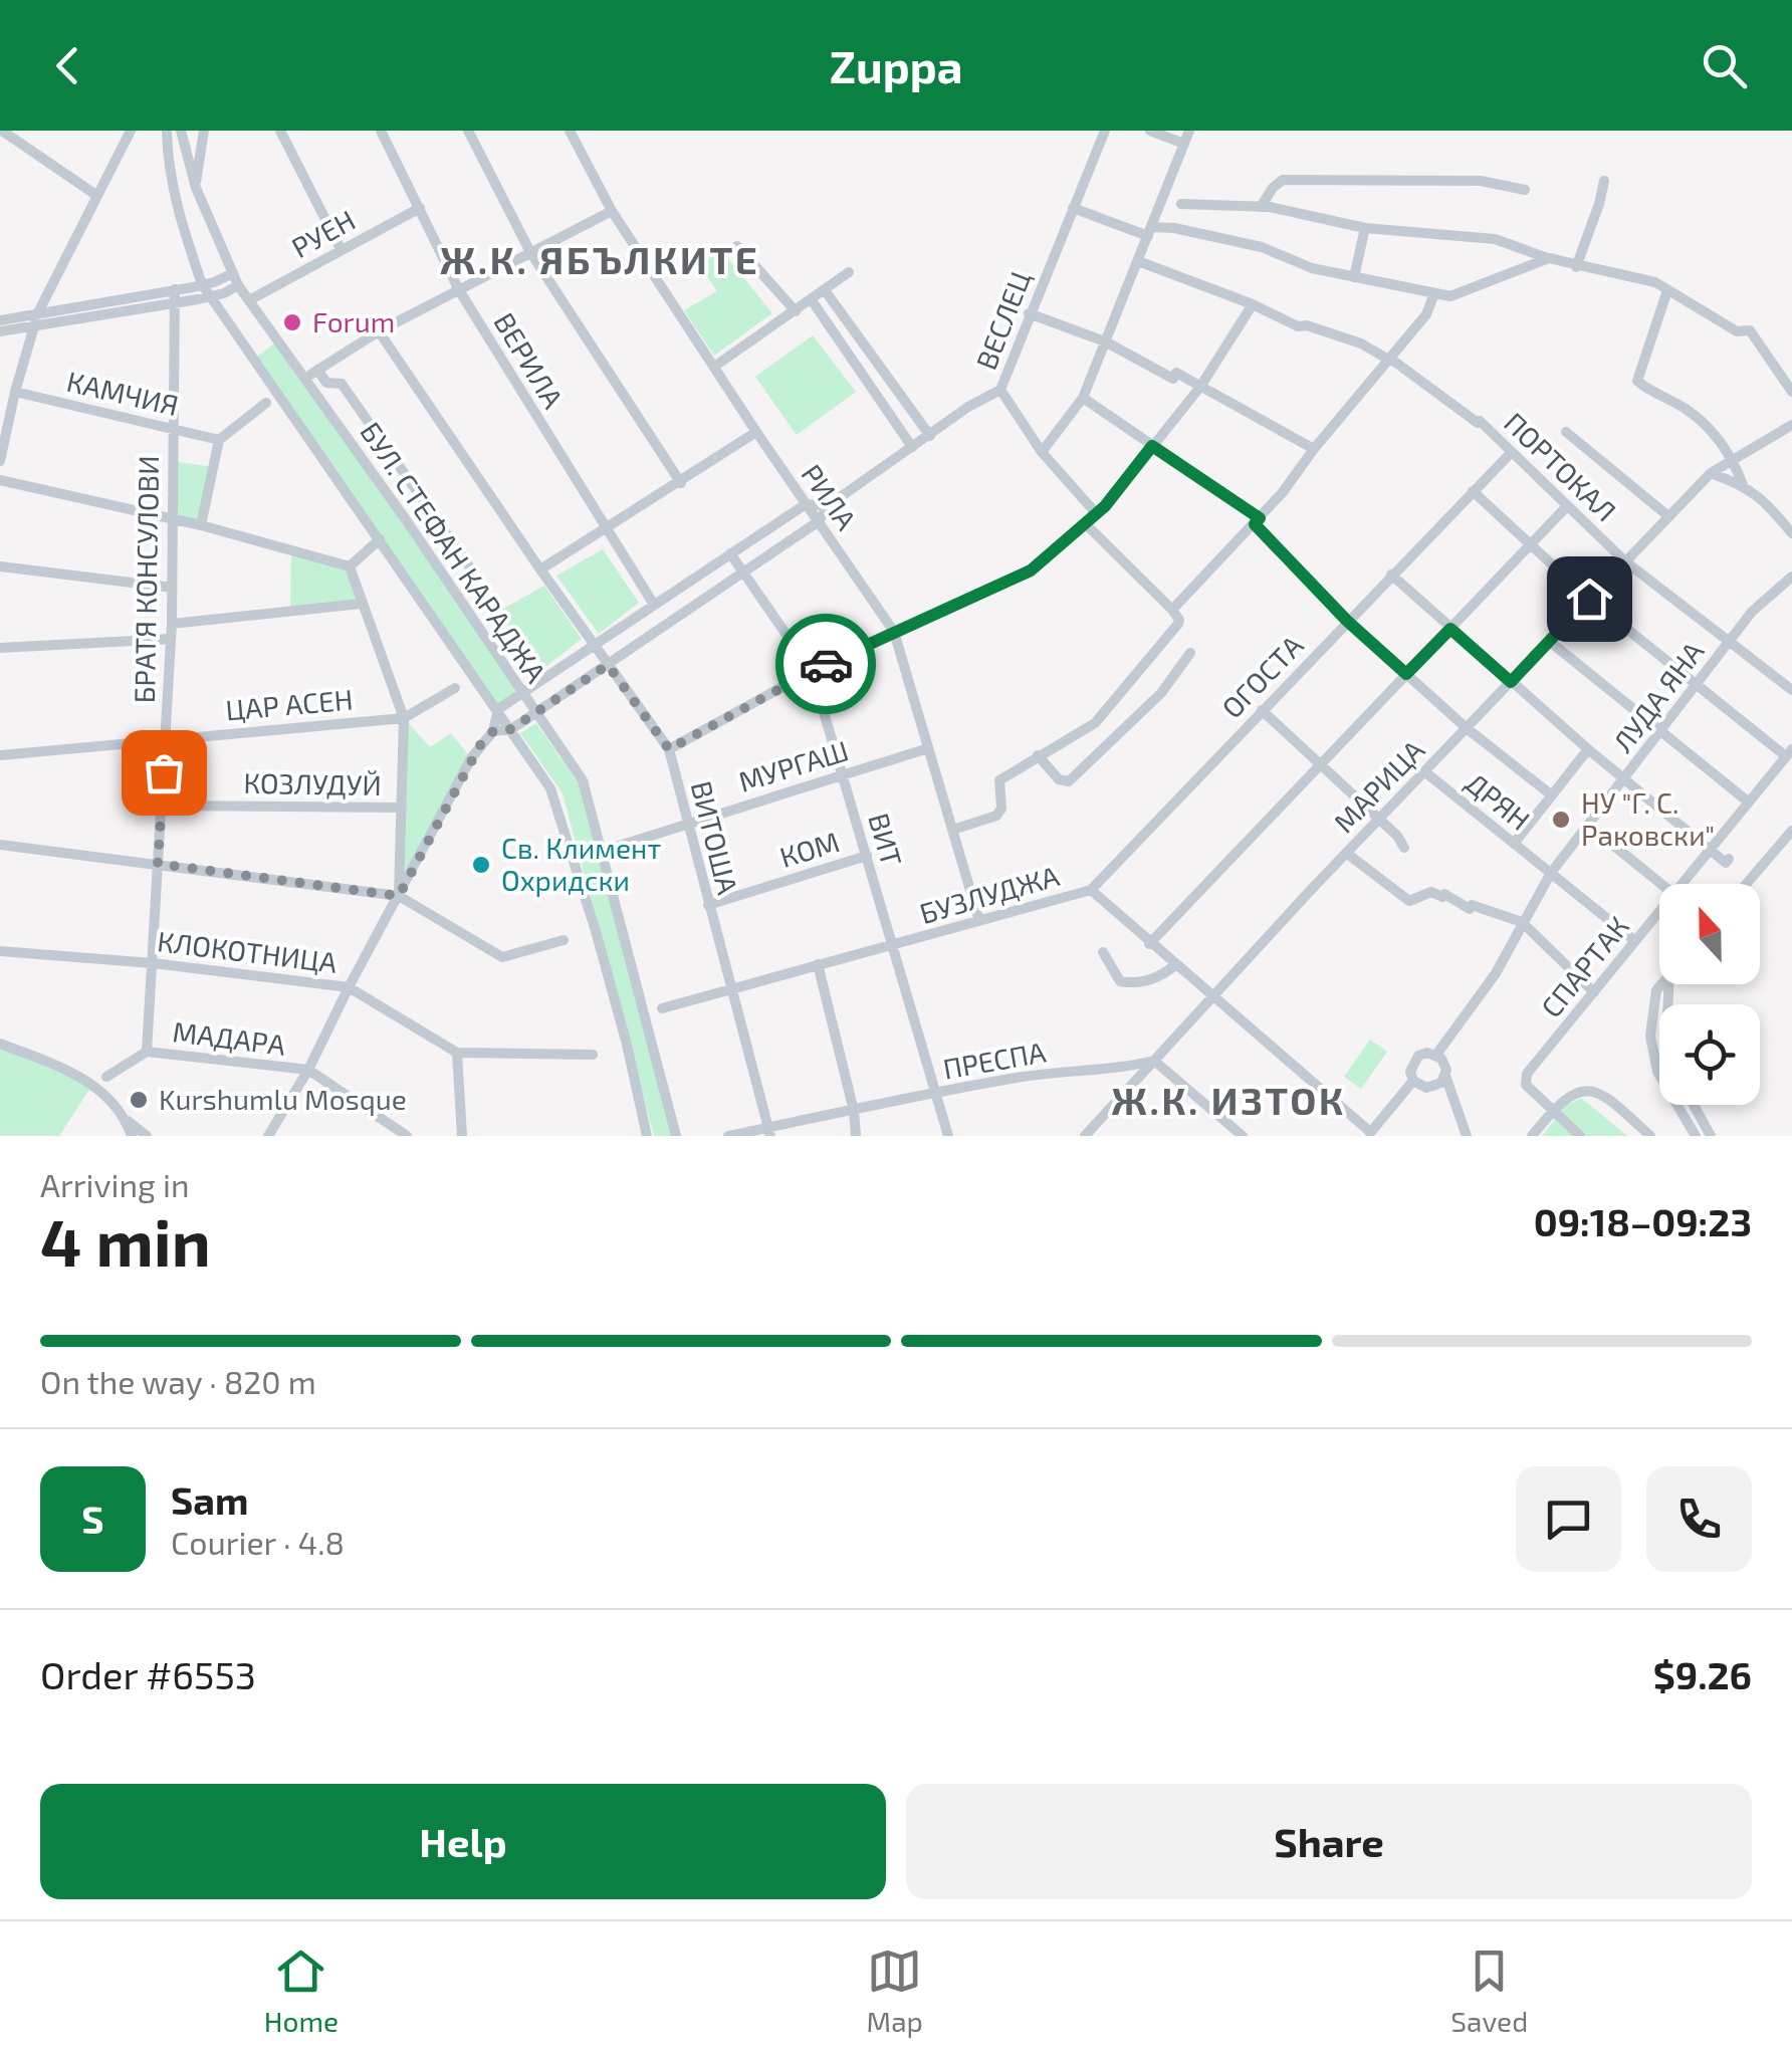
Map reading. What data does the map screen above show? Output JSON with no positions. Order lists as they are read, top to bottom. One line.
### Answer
{"streets":{"street":["РУЕН","ВЕСЛЕЦ","ВЕРИЛА","КАМЧИЯ","ПОРТОКАЛ","РИЛА","БУЛ. СТЕФАН КАРАДЖА","БРАТЯ КОНСУЛОВИ","ОГОСТА","ЛУДА ЯНА","ЦАР АСЕН","МУРГАШ","КОЗЛУДУЙ","МАРИЦА","ДРЯН","ВИТОША","ВИТ","КОМ","БУЗЛУДЖА","КЛОКОТНИЦА","СПАРТАК","МАДАРА","ПРЕСПА"]},"crossings":[["РУЕН","ВЕРИЛА"],["РУЕН","БУЛ. СТЕФАН КАРАДЖА"],["ВЕСЛЕЦ","РИЛА"],["ВЕСЛЕЦ","БУЛ. СТЕФАН КАРАДЖА"],["ВЕСЛЕЦ","ВИТОША"],["ВЕСЛЕЦ","ВИТ"],["КАМЧИЯ","БРАТЯ КОНСУЛОВИ"],["ПОРТОКАЛ","ОГОСТА"],["ПОРТОКАЛ","ЛУДА ЯНА"],["ПОРТОКАЛ","МАРИЦА"],["РИЛА","МУРГАШ"],["РИЛА","БУЗЛУДЖА"],["БРАТЯ КОНСУЛОВИ","ЦАР АСЕН"],["БРАТЯ КОНСУЛОВИ","КОЗЛУДУЙ"],["БРАТЯ КОНСУЛОВИ","КЛОКОТНИЦА"],["БРАТЯ КОНСУЛОВИ","МАДАРА"],["ОГОСТА","БУЗЛУДЖА"],["ЛУДА ЯНА","ДРЯН"],["ЛУДА ЯНА","БУЗЛУДЖА"],["МУРГАШ","ВИТОША"],["МУРГАШ","ВИТ"],["МАРИЦА","ДРЯН"],["МАРИЦА","БУЗЛУДЖА"],["МАРИЦА","ПРЕСПА"],["ДРЯН","СПАРТАК"],["ВИТОША","КОМ"],["ВИТОША","БУЗЛУДЖА"],["ВИТОША","ПРЕСПА"],["ВИТ","КОМ"],["ВИТ","БУЗЛУДЖА"],["ВИТ","ПРЕСПА"]],"districts":["Ж.К. ЯБЪЛКИТЕ","Ж.К. ИЗТОК"],"places":["Forum","НУ \"Г. С. Раковски\"","Св. Климент Охридски","Kurshumlu Mosque"],"north":"top","page":{"header":"Zuppa","heading":["4 min","Arriving in","09:18–09:23"],"panel":["Sam","Courier · 4.8","Order #6553","$9.26"],"bar":"On the way · 820 m","round":"S","buttons":["Help","Share"],"tabs":["Home","Map","Saved"]}}
